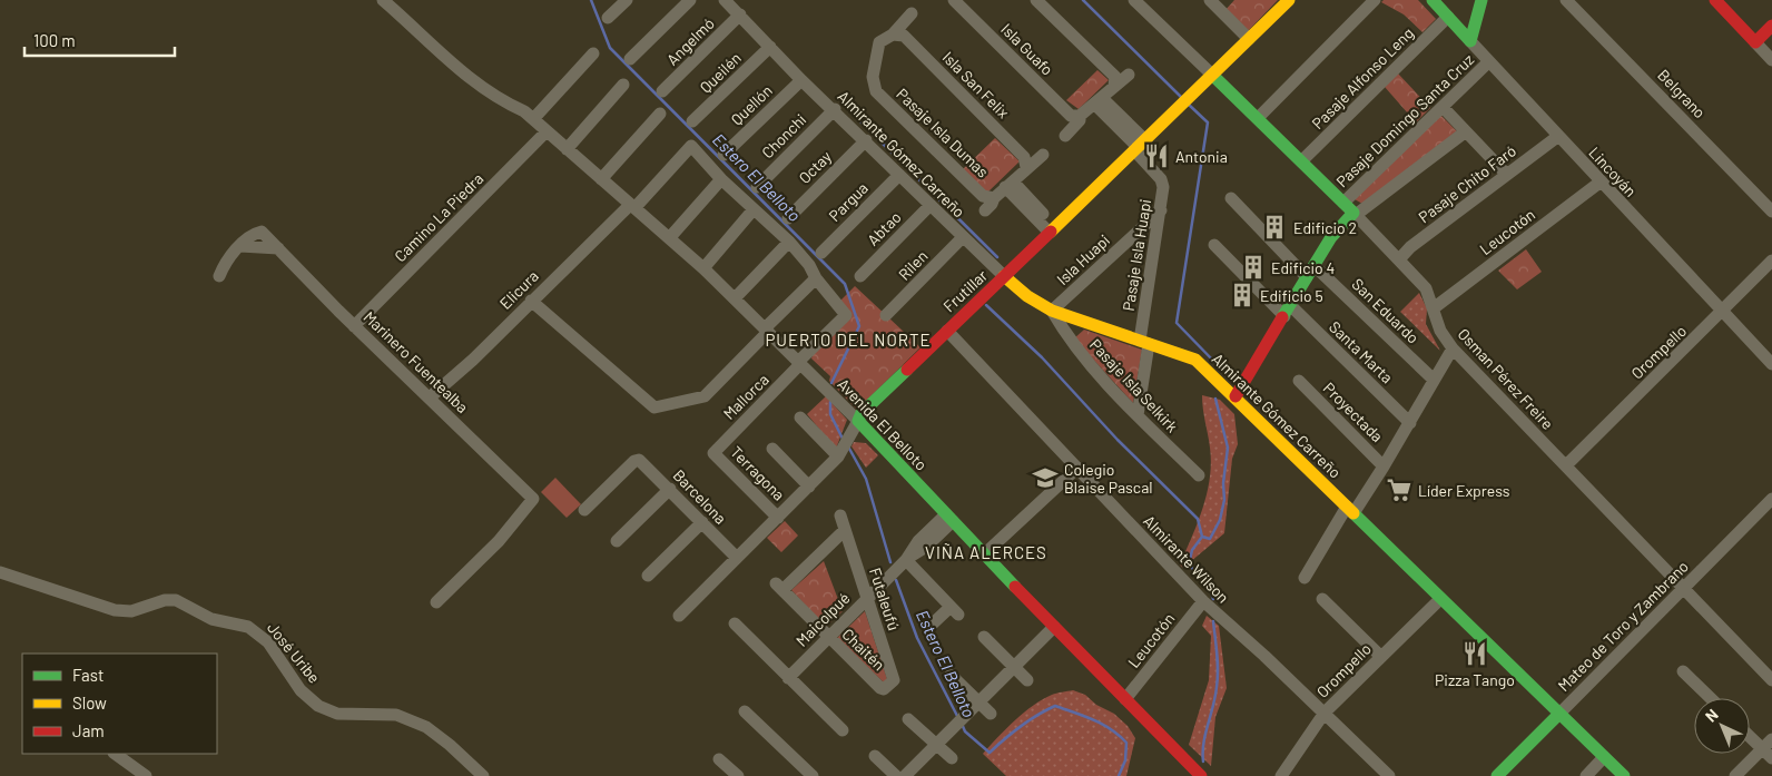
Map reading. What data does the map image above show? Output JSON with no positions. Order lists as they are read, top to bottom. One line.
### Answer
{"streets":{"street":["Angelmó","Isla Guafo","Queilén","Pasaje Alfonso Leng","Isla San Felix","Belgrano","Quellón","Pasaje Domingo Santa Cruz","Pasaje Isla Dumas","Chonchi","Almirante Gómez Carreño","Octay","Lincoyán","Pasaje Chito Faró","Pargua","Camino La Piedra","Abtao","Leucotón","Pasaje Isla Huapi","Isla Huapi","Rilen","Elicura","Frutillar","San Eduardo","Santa Marta","Orompello","Marinero Fuentealba","Osman Pérez Freire","Pasaje Isla Selkirk","Mallorca","Proyectada","Avenida El Belloto","Terragona","Barcelona","Almirante Wilson","Futaleufú","Maicolpué","Mateo de Toro y Zambrano","Chaitén","José Uribe"]},"crossings":[["Angelmó","Almirante Gómez Carreño"],["Queilén","Almirante Gómez Carreño"],["Pasaje Alfonso Leng","Lincoyán"],["Pasaje Alfonso Leng","Osman Pérez Freire"],["Isla San Felix","Pasaje Isla Dumas"],["Quellón","Almirante Gómez Carreño"],["Pasaje Domingo Santa Cruz","Lincoyán"],["Pasaje Domingo Santa Cruz","Osman Pérez Freire"],["Chonchi","Almirante Gómez Carreño"],["Almirante Gómez Carreño","Octay"],["Almirante Gómez Carreño","Pargua"],["Almirante Gómez Carreño","Abtao"],["Almirante Gómez Carreño","Pasaje Isla Huapi"],["Almirante Gómez Carreño","Isla Huapi"],["Almirante Gómez Carreño","Rilen"],["Almirante Gómez Carreño","Frutillar"],["Almirante Gómez Carreño","Orompello"],["Almirante Gómez Carreño","Pasaje Isla Selkirk"],["Almirante Gómez Carreño","Mateo de Toro y Zambrano"],["Lincoyán","Pasaje Chito Faró"],["Lincoyán","Leucotón"],["Lincoyán","Orompello"],["Pasaje Chito Faró","Osman Pérez Freire"],["Camino La Piedra","Marinero Fuentealba"],["Camino La Piedra","Avenida El Belloto"],["Leucotón","Osman Pérez Freire"],["Leucotón","Avenida El Belloto"],["Leucotón","Almirante Wilson"],["Pasaje Isla Huapi","Isla Huapi"],["Pasaje Isla Huapi","Frutillar"],["Pasaje Isla Huapi","Pasaje Isla Selkirk"],["Isla Huapi","Pasaje Isla Selkirk"],["Elicura","Marinero Fuentealba"],["Elicura","Avenida El Belloto"],["Frutillar","Osman Pérez Freire"],["Frutillar","Avenida El Belloto"],["Frutillar","Terragona"],["Frutillar","Barcelona"],["Frutillar","Almirante Wilson"],["Orompello","Osman Pérez Freire"],["Orompello","Almirante Wilson"],["Osman Pérez Freire","Mateo de Toro y Zambrano"],["Mallorca","Avenida El Belloto"],["Mallorca","Terragona"],["Avenida El Belloto","Maicolpué"],["Futaleufú","Maicolpué"],["Futaleufú","Chaitén"],["Maicolpué","Chaitén"]],"districts":["PUERTO DEL NORTE","VIÑA ALERCES"],"water":["Estero El Belloto"],"places":{"restaurant":["Antonia","Pizza Tango"],"building":["Edificio 2","Edificio 4","Edificio 5"],"school or university":["Colegio Blaise Pascal"],"supermarket":["Líder Express"]},"legend":["Fast","Slow","Jam"],"scale_bar":"100 m","north":"top left"}
